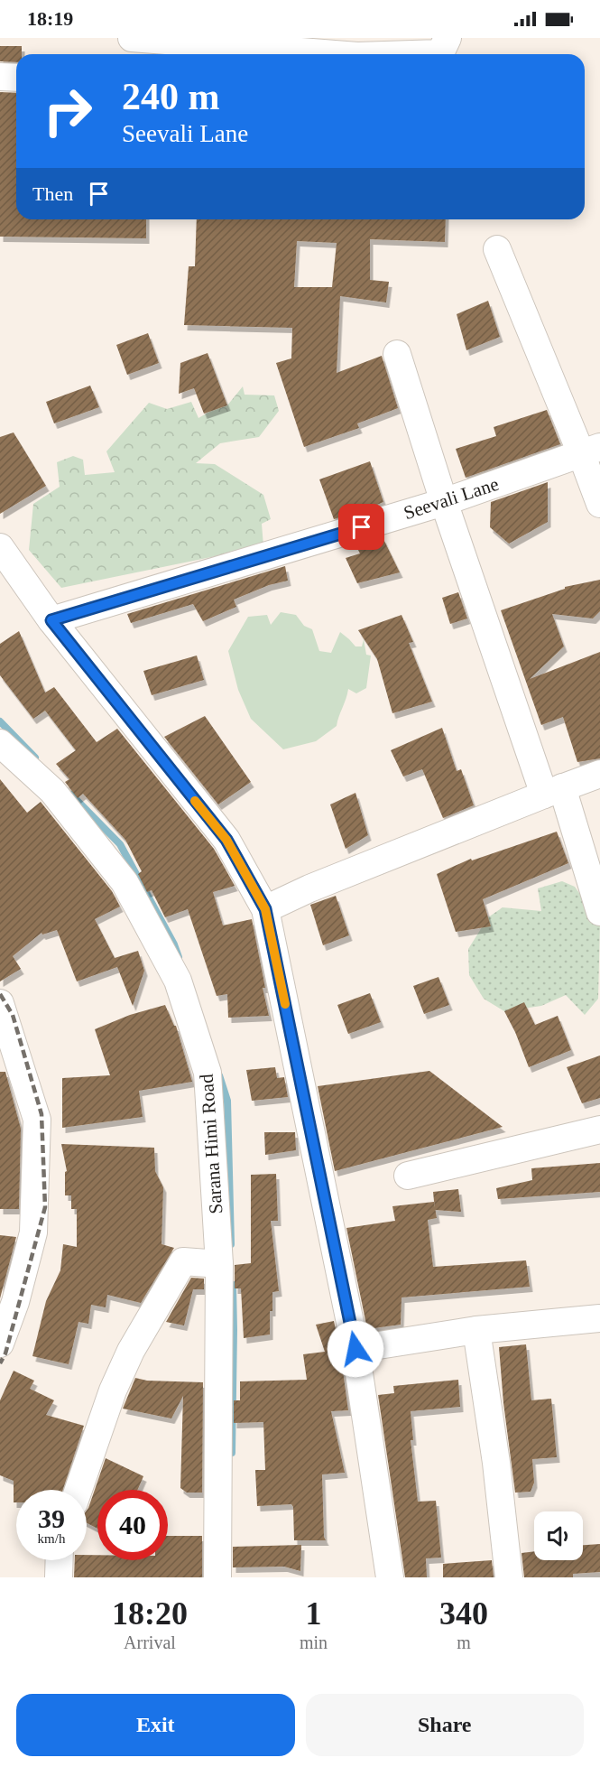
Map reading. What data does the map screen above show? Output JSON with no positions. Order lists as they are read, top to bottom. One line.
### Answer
{"streets":{"street":["Seevali Lane","Sarana Himi Road"]},"page":{"status":"18:19","turn":["240 m","Seevali Lane"],"then":"Then","speed":"39 km/h","limit":"40","eta":["18:20","Arrival","1","min","340","m"],"buttons":["Exit","Share"]}}
